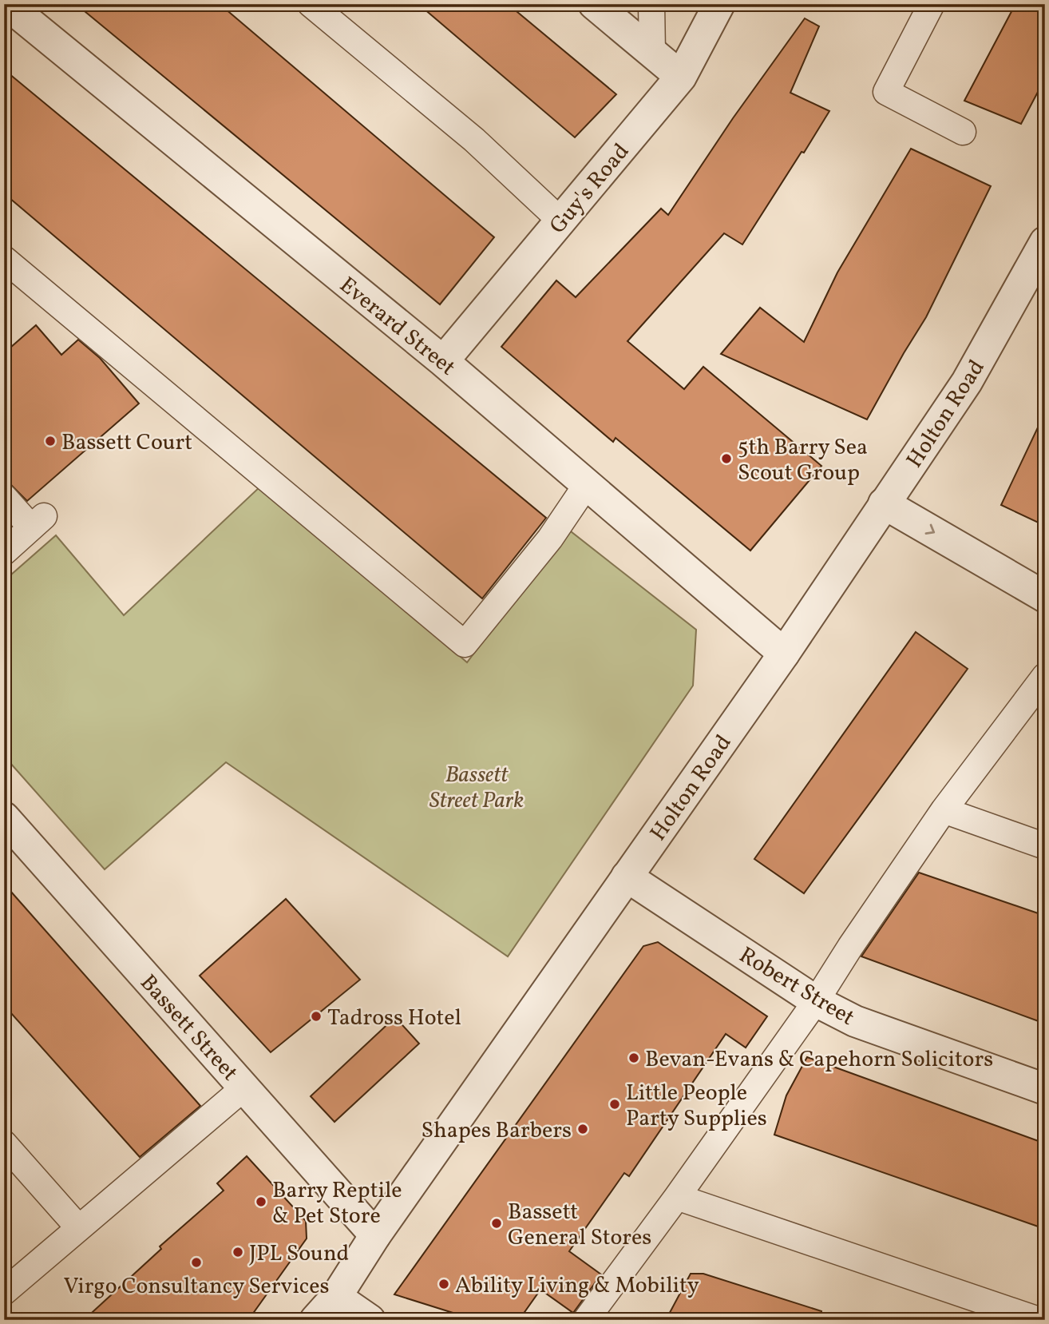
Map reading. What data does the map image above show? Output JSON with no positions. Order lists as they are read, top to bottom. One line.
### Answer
{"streets":{"street":["Guy's Road","Everard Street","Holton Road","Robert Street","Bassett Street"]},"crossings":[["Guy's Road","Everard Street"],["Everard Street","Holton Road"],["Holton Road","Robert Street"],["Holton Road","Bassett Street"]],"parks":["Bassett Street Park"],"places":["Bassett Court","5th Barry Sea Scout Group","Tadross Hotel","Bevan-Evans & Capehorn Solicitors","Little People Party Supplies","Shapes Barbers","Barry Reptile & Pet Store","Bassett General Stores","JPL Sound","Virgo Consultancy Services","Ability Living & Mobility"]}
